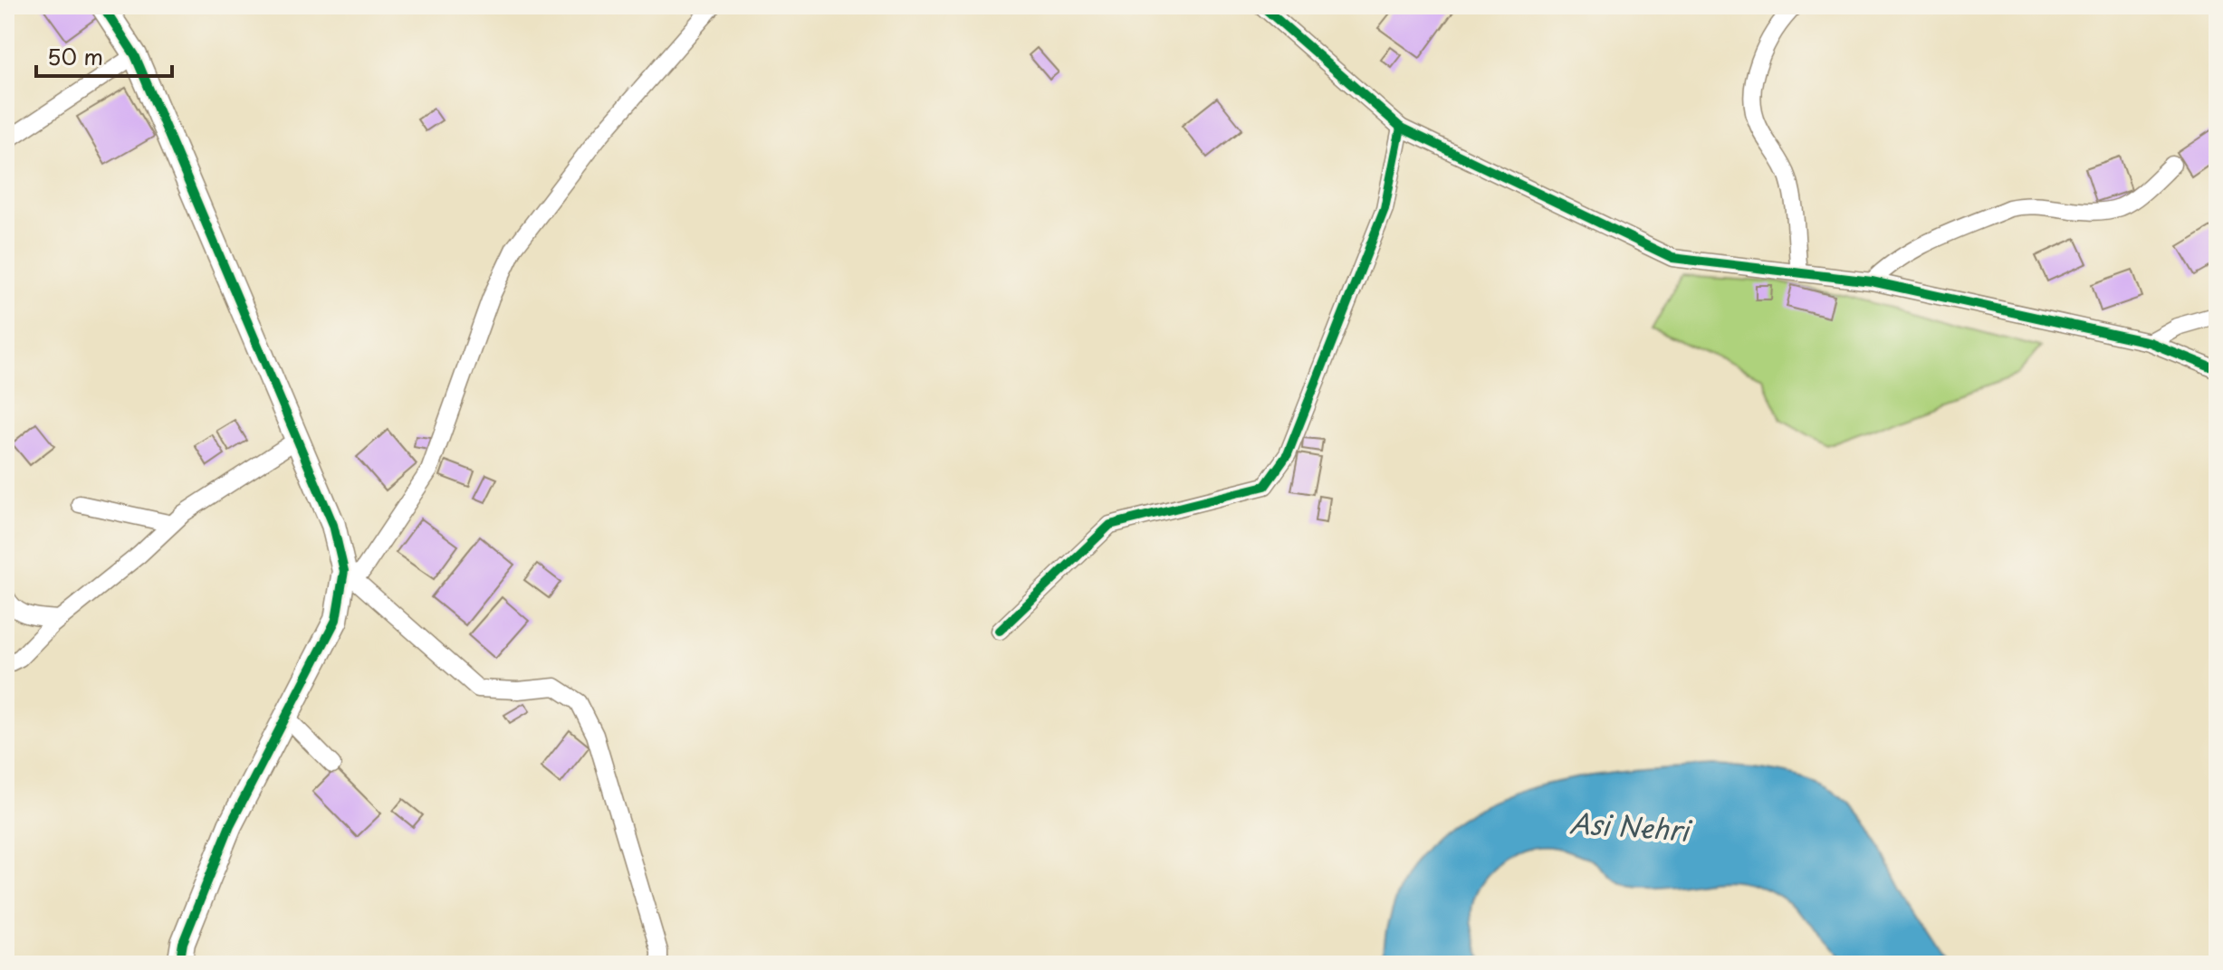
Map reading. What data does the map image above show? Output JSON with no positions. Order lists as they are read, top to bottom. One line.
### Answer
{"water":["Asi Nehri"],"scale_bar":"50 m"}
